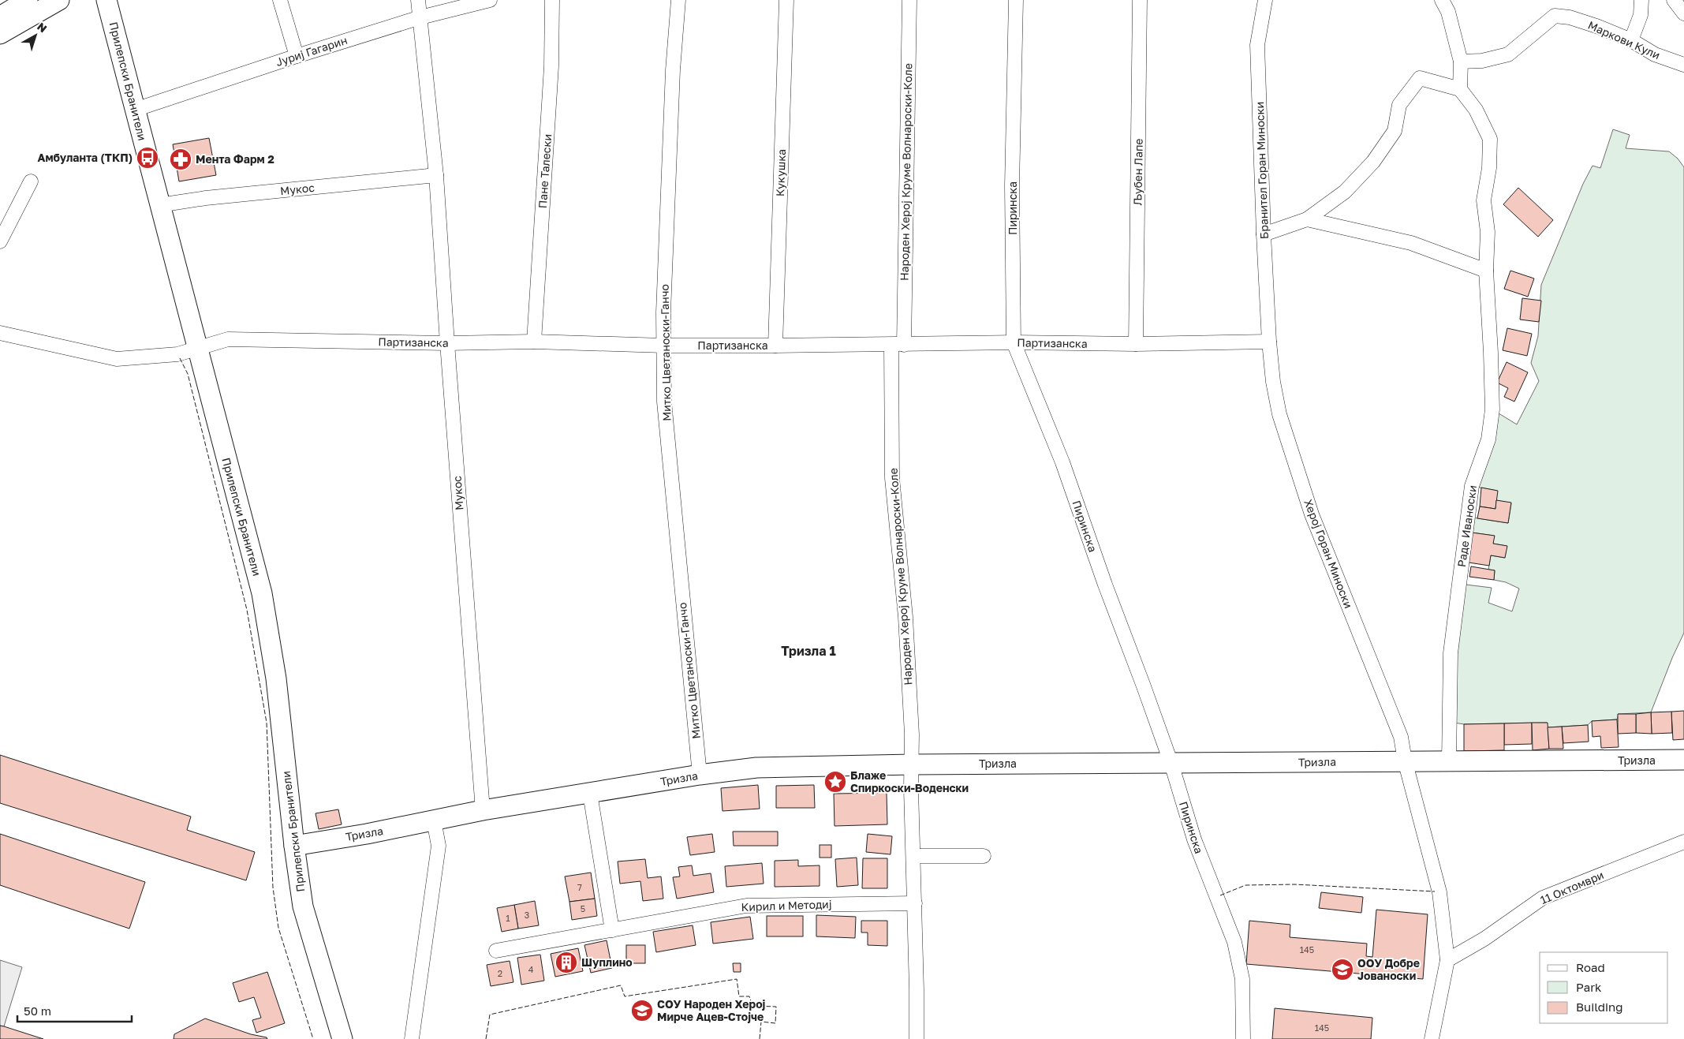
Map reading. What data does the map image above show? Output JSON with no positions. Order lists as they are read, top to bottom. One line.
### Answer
{"streets":{"street":["Маркови Кули","Јуриј Гагарин","Прилепски Бранители","Бранител Горан Миноски","Пане Талески","Народен Херој Круме Волнароски-Коле","Љубен Лапе","Кукушка","Мукос","Пиринска","Партизанска","Митко Цветаноски-Ганчо","Раде Иваноски","Херој Горан Миноски","Тризла","11 Октомври","Кирил и Методиј"]},"crossings":[["Јуриј Гагарин","Прилепски Бранители"],["Јуриј Гагарин","Мукос"],["Прилепски Бранители","Мукос"],["Прилепски Бранители","Партизанска"],["Прилепски Бранители","Тризла"],["Бранител Горан Миноски","Партизанска"],["Бранител Горан Миноски","Херој Горан Миноски"],["Пане Талески","Партизанска"],["Народен Херој Круме Волнароски-Коле","Партизанска"],["Народен Херој Круме Волнароски-Коле","Тризла"],["Народен Херој Круме Волнароски-Коле","Кирил и Методиј"],["Љубен Лапе","Партизанска"],["Кукушка","Партизанска"],["Мукос","Партизанска"],["Мукос","Тризла"],["Пиринска","Партизанска"],["Пиринска","Тризла"],["Партизанска","Митко Цветаноски-Ганчо"],["Партизанска","Херој Горан Миноски"],["Митко Цветаноски-Ганчо","Тризла"],["Раде Иваноски","Тризла"],["Херој Горан Миноски","Тризла"]],"districts":["Тризла 1"],"places":{"bus stop":["Амбуланта (ТКП)"],"pharmacy":["Мента Фарм 2"],"place":["Блаже Спиркоски-Воденски"],"building":["Шуплино"],"school or university":["ООУ Добре Јованоски","СОУ Народен Херој Мирче Ацев-Стојче"]},"house_numbers":["7","5","3","1","145","4","2","145"],"legend":["Road","Park","Building"],"scale_bar":"50 m","north":"top right"}
